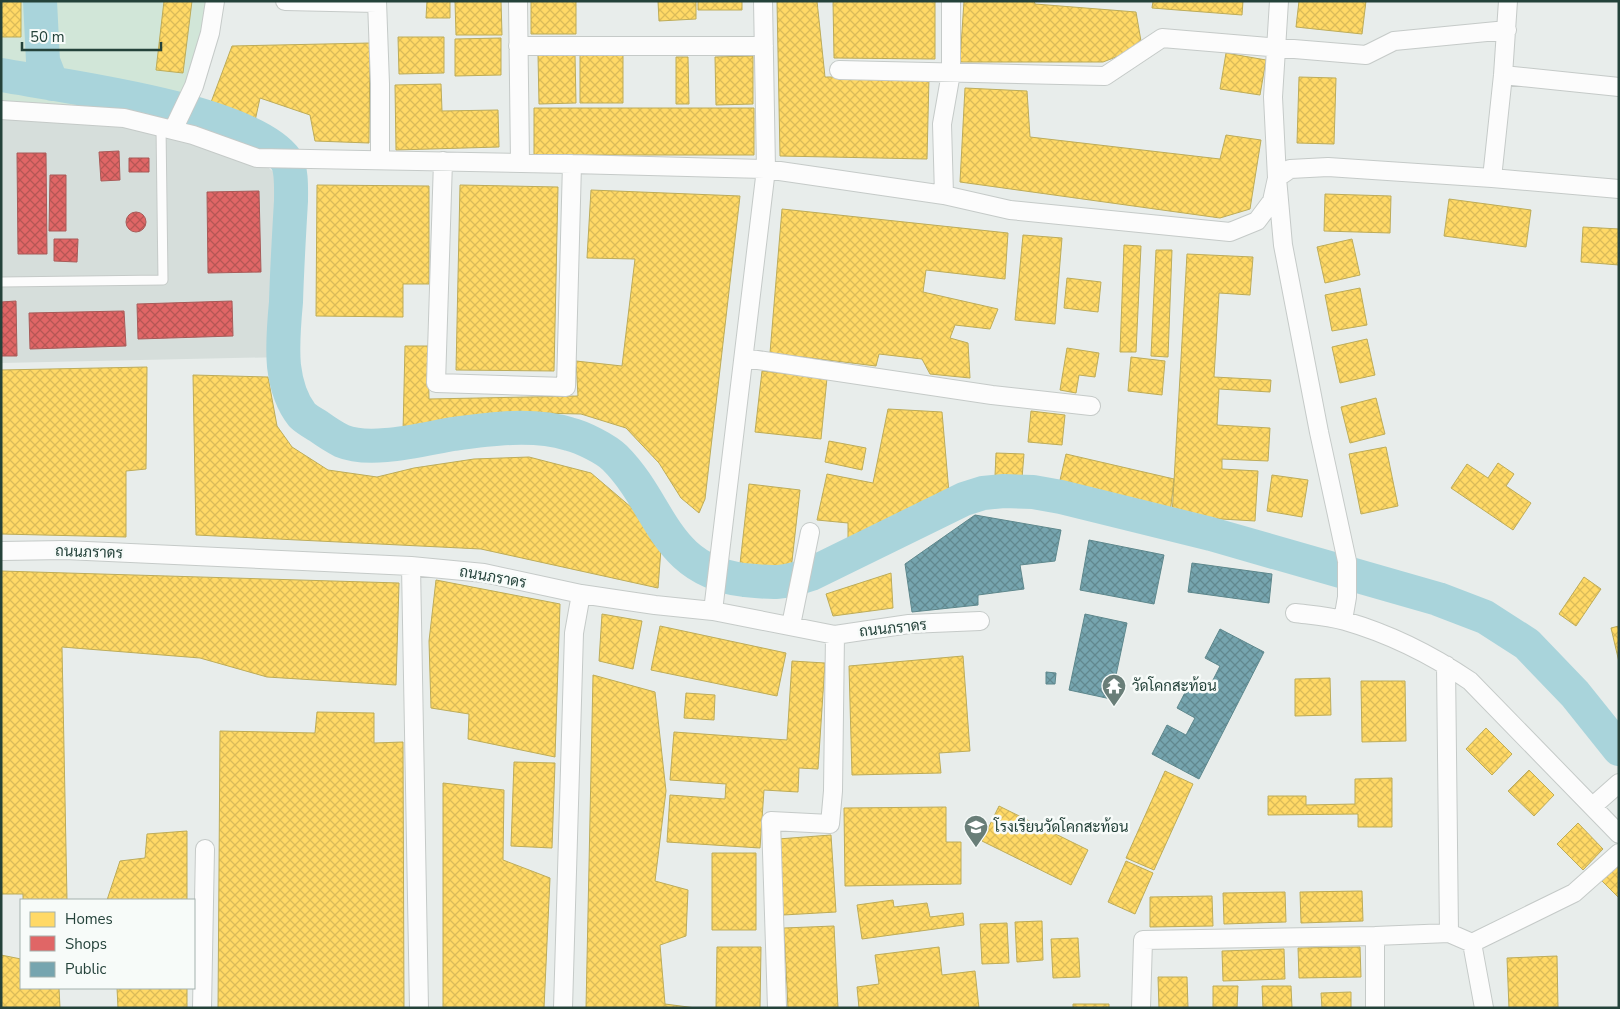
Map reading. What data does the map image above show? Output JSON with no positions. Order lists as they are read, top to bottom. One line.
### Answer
{"streets":{"street":["ถนนภราดร"]},"places":{"temple":["วัดโคกสะท้อน"],"school or university":["โรงเรียนวัดโคกสะท้อน"]},"legend":["Homes","Shops","Public"],"scale_bar":"50 m"}
